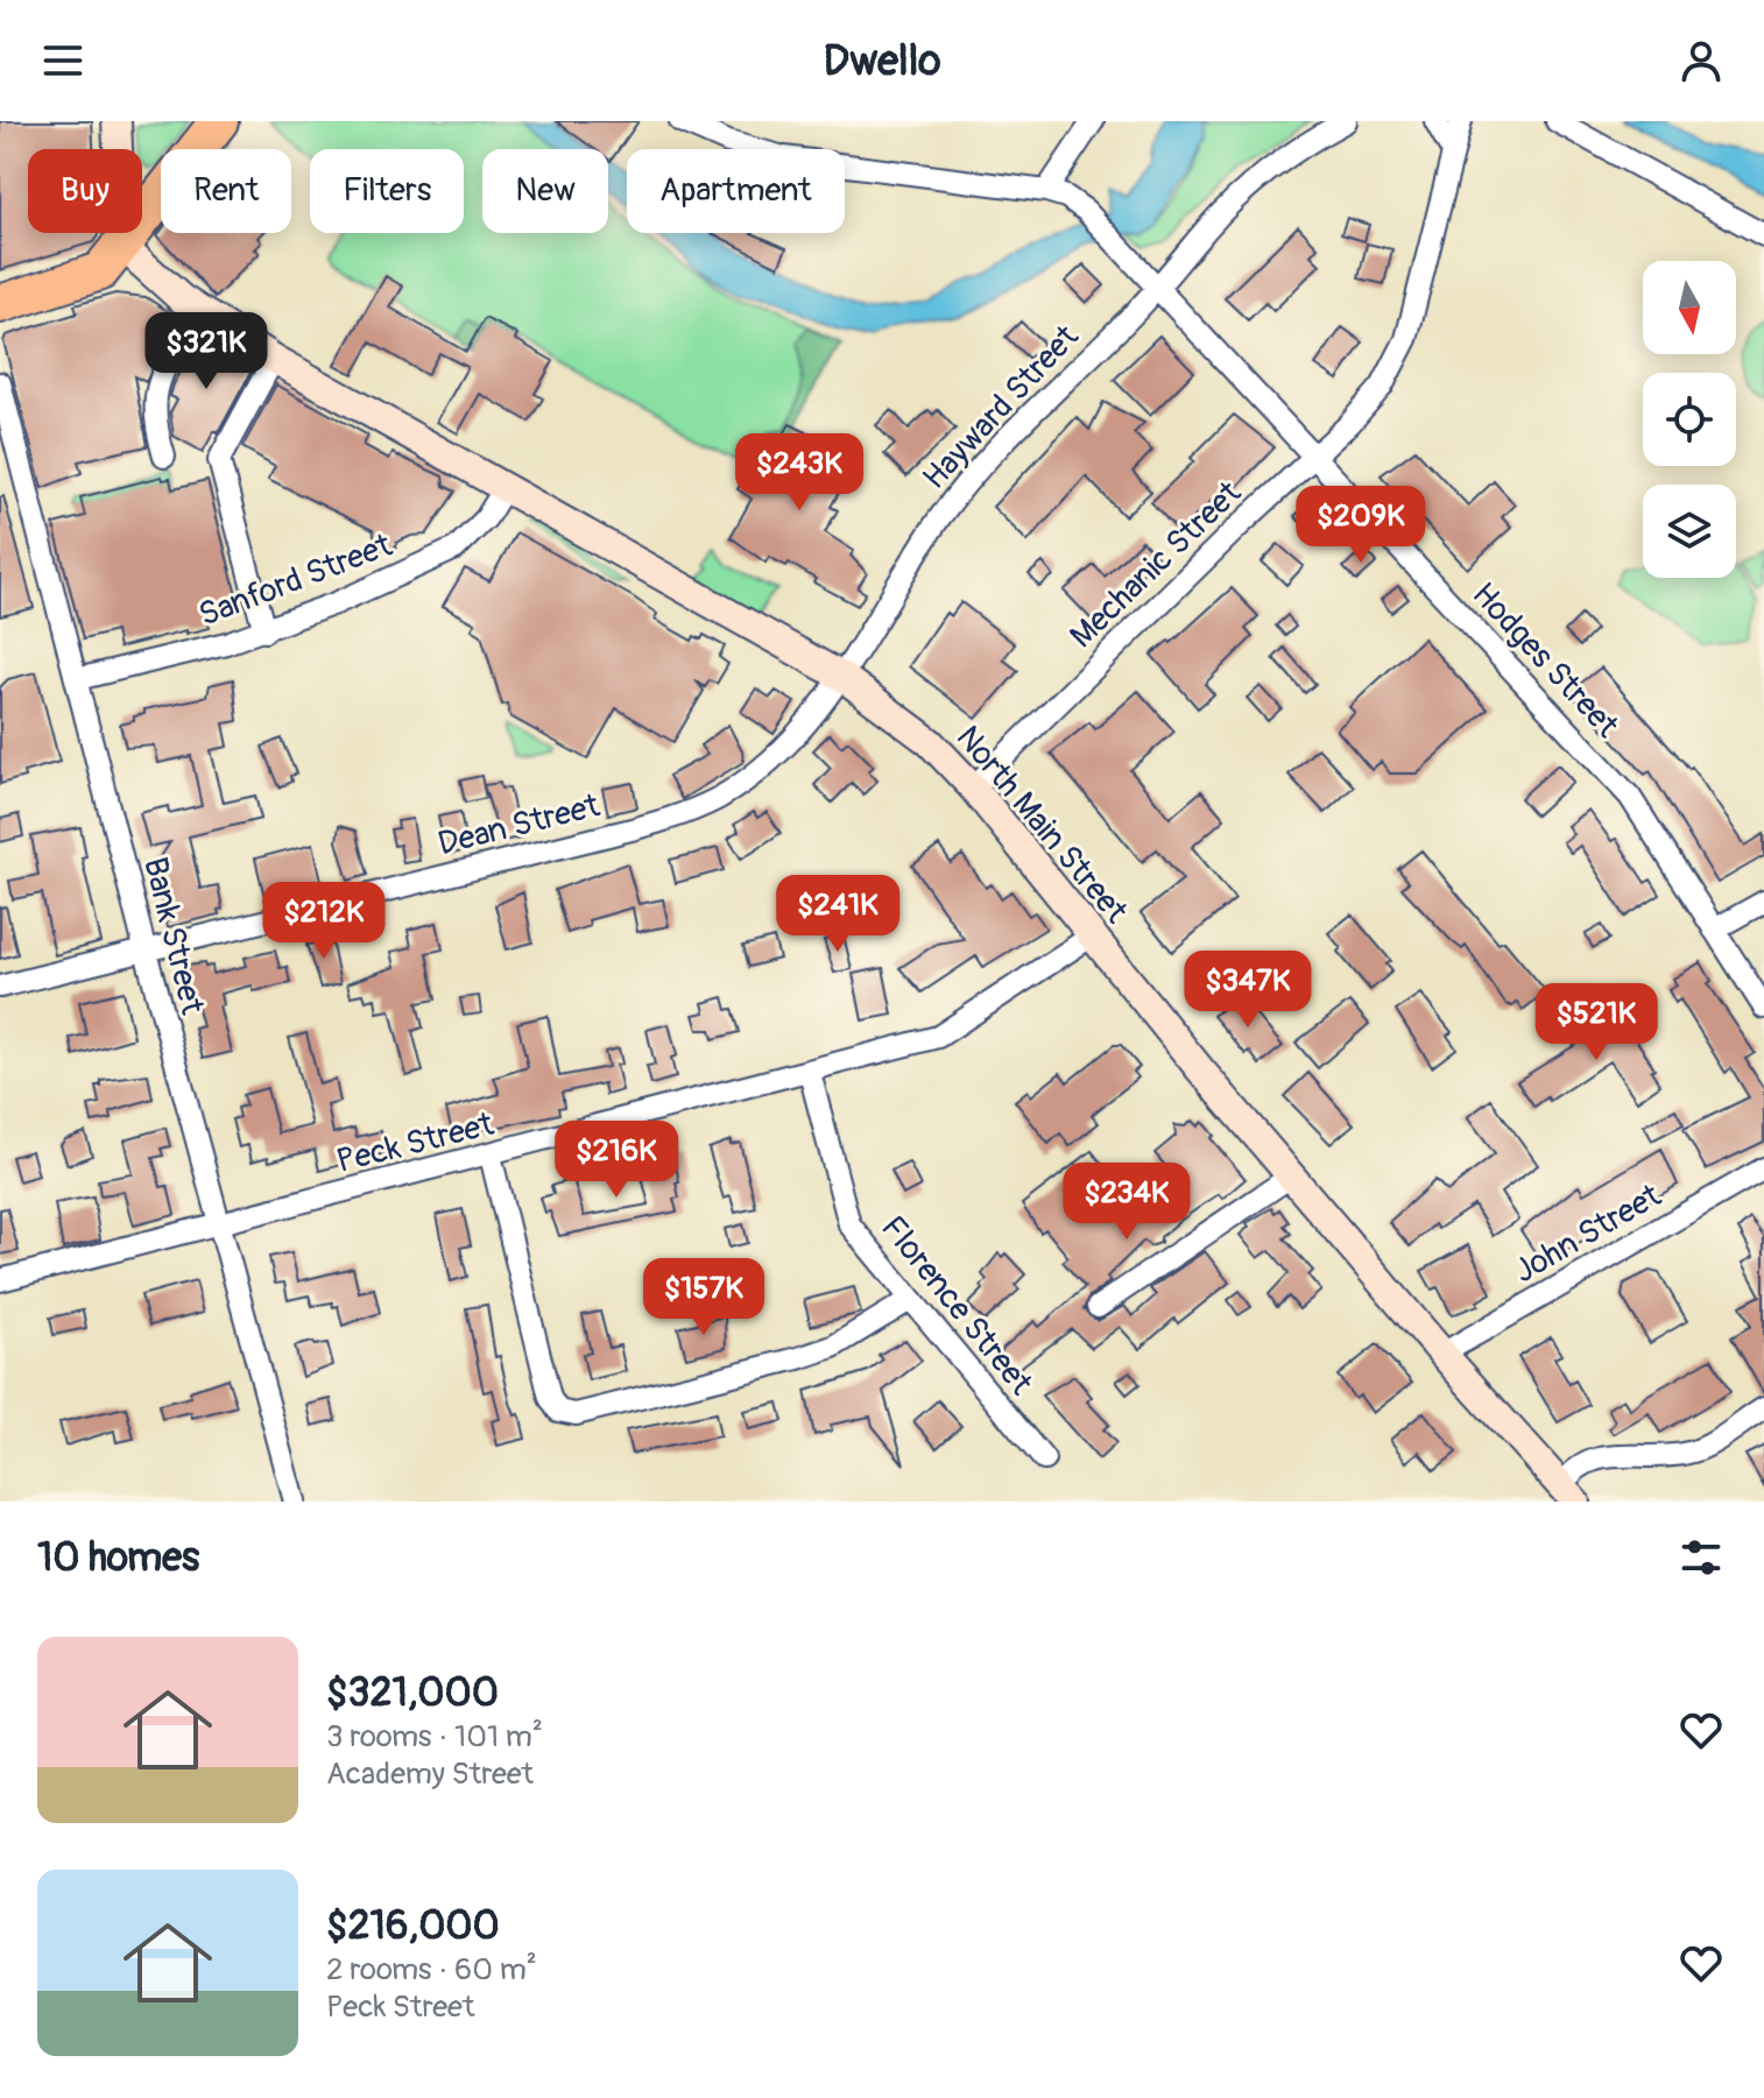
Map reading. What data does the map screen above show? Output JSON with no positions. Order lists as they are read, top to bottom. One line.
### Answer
{"streets":{"main road":["North Main Street"],"street":["Hayward Street","Mechanic Street","Sanford Street","Hodges Street","Dean Street","Bank Street","Peck Street","John Street","Florence Street"]},"crossings":[["Hayward Street","Hodges Street"],["Hayward Street","Dean Street"],["Hayward Street","North Main Street"],["Mechanic Street","Hodges Street"],["Mechanic Street","North Main Street"],["Sanford Street","North Main Street"],["Sanford Street","Bank Street"],["Dean Street","North Main Street"],["Dean Street","Bank Street"],["North Main Street","Peck Street"],["North Main Street","John Street"],["Bank Street","Peck Street"],["Peck Street","Florence Street"]],"north":"bottom","page":{"header":"Dwello","chip":["Buy","Rent","Filters","New","Apartment"],"price":["$321K","$243K","$209K","$241K","$212K","$347K","$521K","$216K","$234K","$157K"],"heading":"10 homes","list":[{"name":"$321,000","note":"3 rooms · 101 m² · Academy Street"},{"name":"$216,000","note":"2 rooms · 60 m² · Peck Street"}]}}
